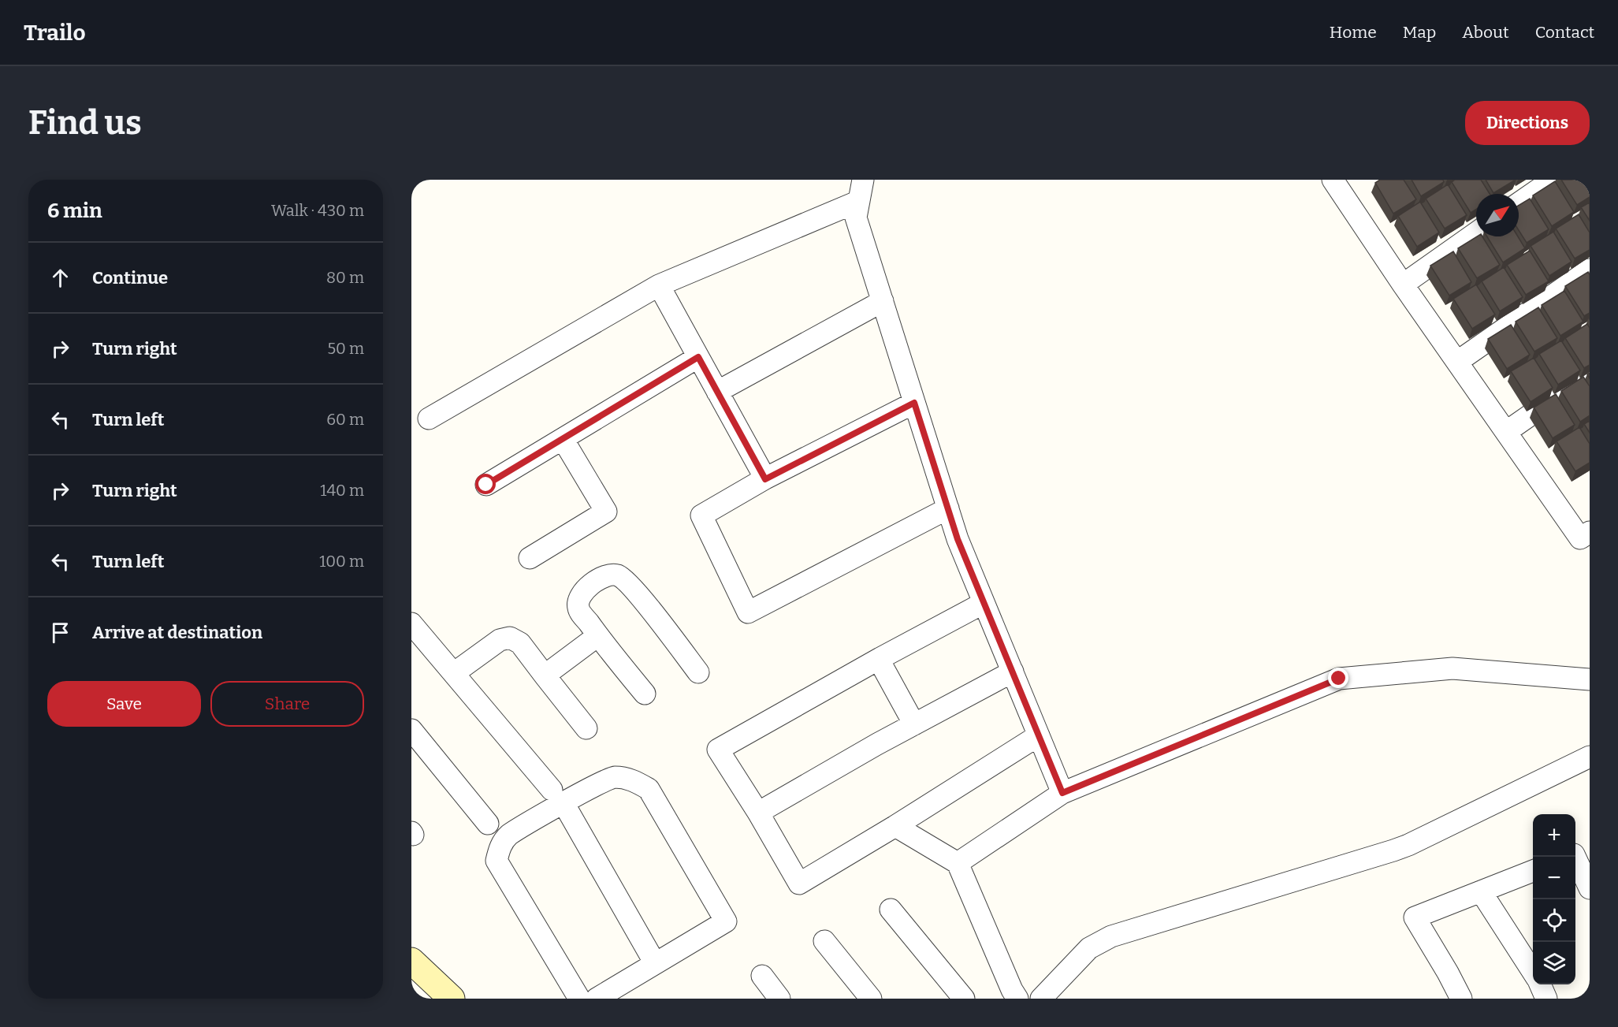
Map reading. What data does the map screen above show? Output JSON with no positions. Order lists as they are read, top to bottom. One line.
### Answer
{"north":"top right","page":{"header":"Trailo","nav":["Home","Map","About","Contact"],"buttons":["Directions",["Save","Share"]],"title":"Find us","heading":["6 min","Walk · 430 m"],"list":[["Continue","80 m"],["Turn right","50 m"],["Turn left","60 m"],["Turn right","140 m"],["Turn left","100 m"],"Arrive at destination"],"map_buttons":["+","−"]}}
